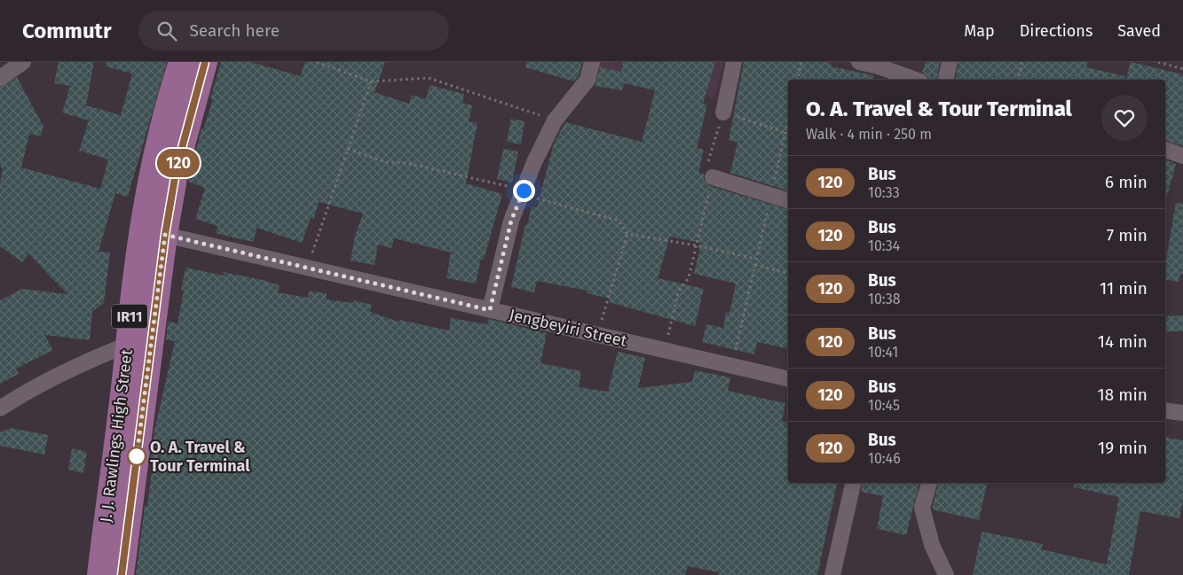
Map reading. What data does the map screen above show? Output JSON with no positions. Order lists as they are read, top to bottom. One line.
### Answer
{"streets":{"main road":["IR11","J. J. Rawlings High Street"],"street":["Jengbeyiri Street"]},"crossings":[["Jengbeyiri Street","J. J. Rawlings High Street"]],"places":["O. A. Travel & Tour Terminal"],"lines":["bus line 120"],"page":{"header":"Commutr","search":"Search here","nav":["Map","Directions","Saved"],"on_map":"120","heading":["O. A. Travel & Tour Terminal","Walk · 4 min · 250 m"],"list":[{"mark":"120","name":"Bus","note":"10:33","value":"6 min"},{"mark":"120","name":"Bus","note":"10:34","value":"7 min"},{"mark":"120","name":"Bus","note":"10:38","value":"11 min"},{"mark":"120","name":"Bus","note":"10:41","value":"14 min"},{"mark":"120","name":"Bus","note":"10:45","value":"18 min"},{"mark":"120","name":"Bus","note":"10:46","value":"19 min"}]}}
